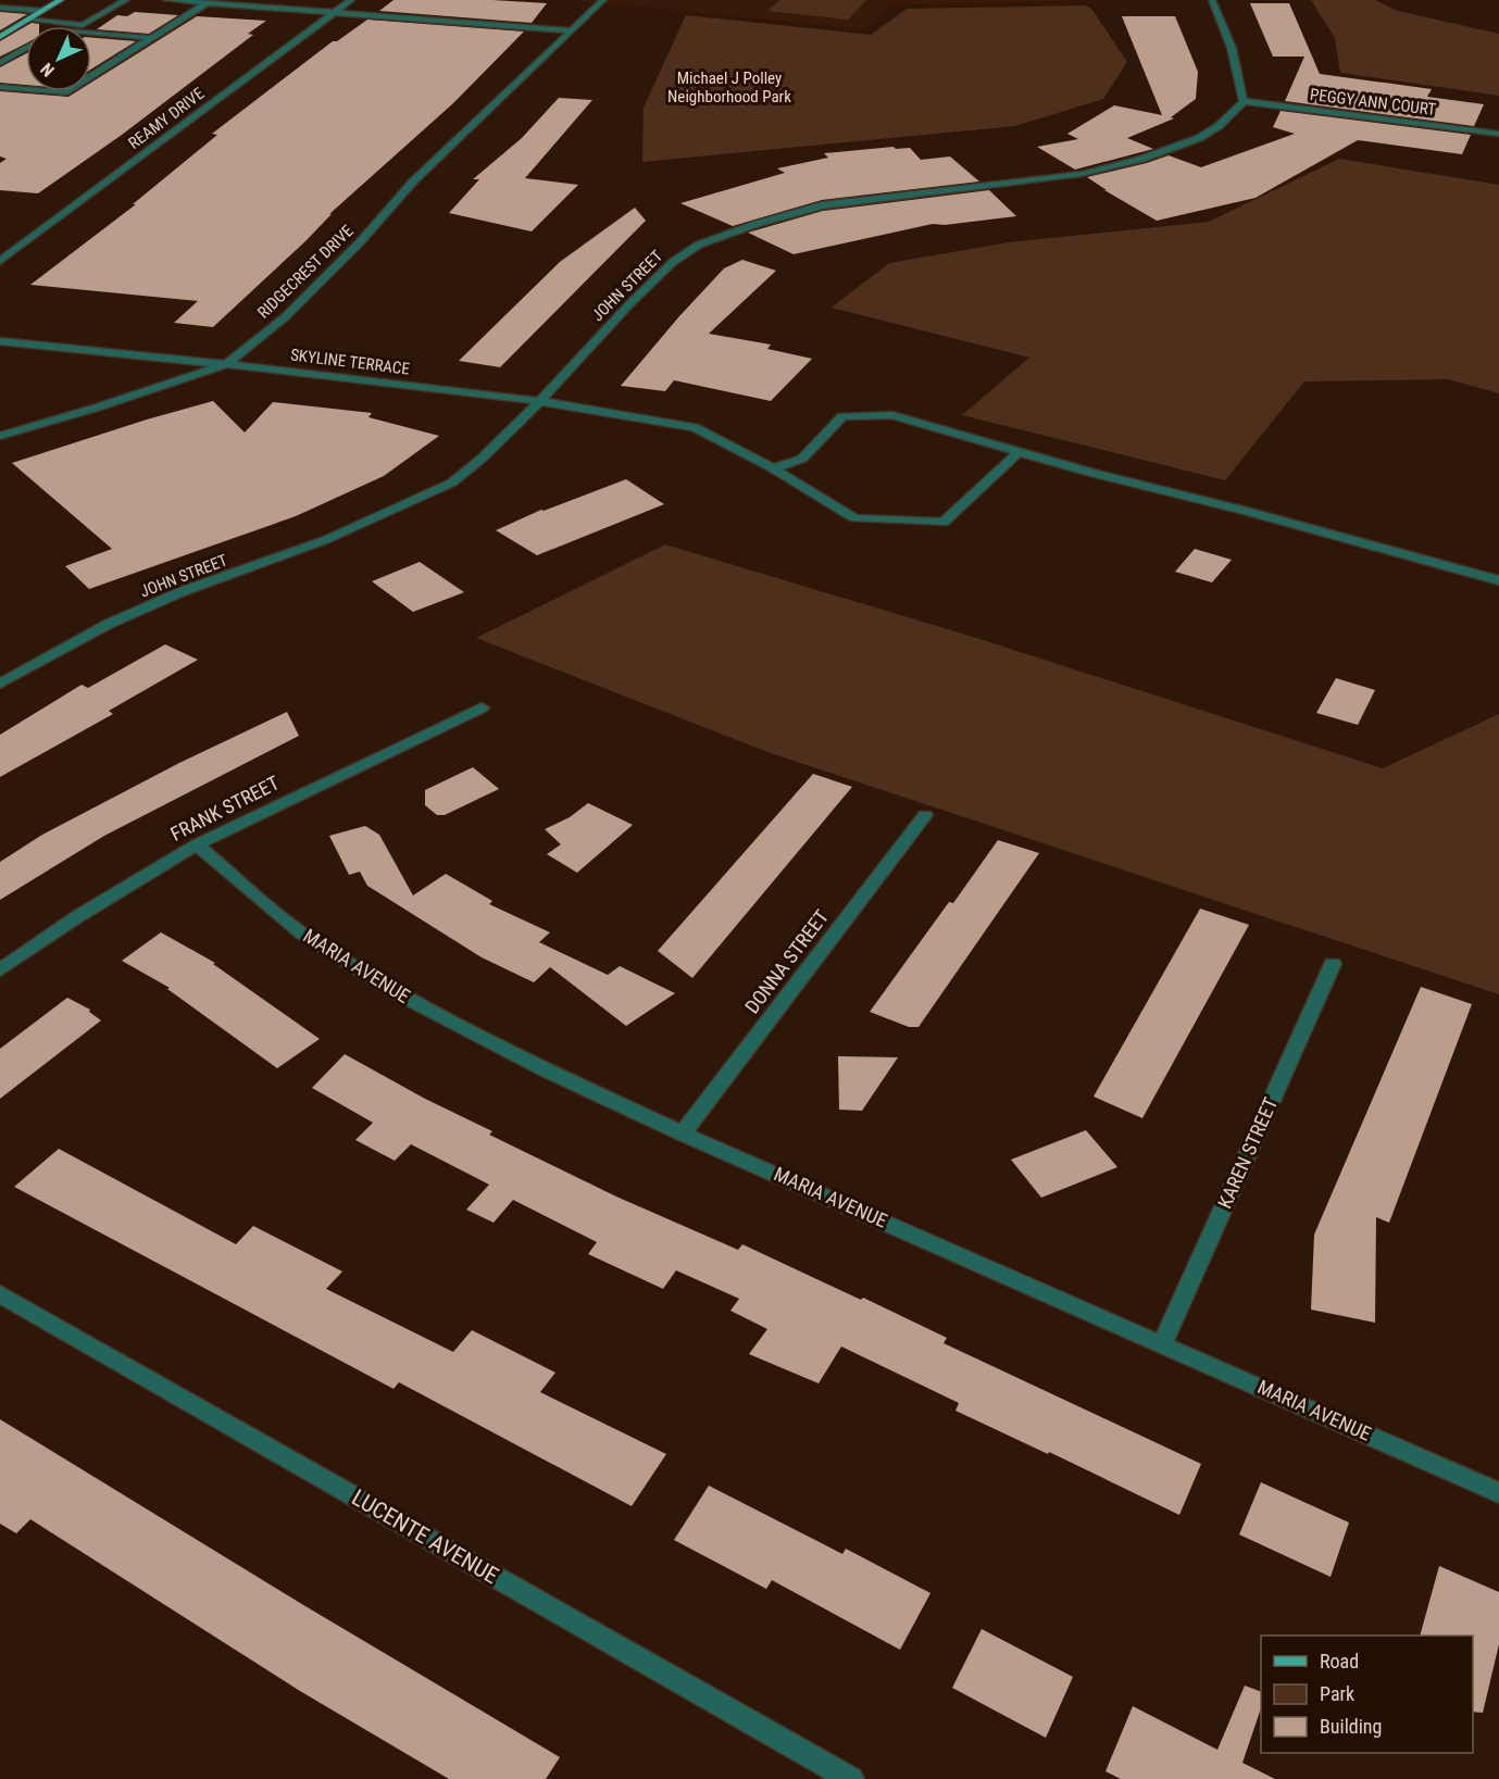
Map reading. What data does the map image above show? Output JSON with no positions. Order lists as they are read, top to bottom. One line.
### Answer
{"streets":{"street":["PEGGY ANN COURT","REAMY DRIVE","RIDGECREST DRIVE","JOHN STREET","SKYLINE TERRACE","FRANK STREET","DONNA STREET","MARIA AVENUE","KAREN STREET","LUCENTE AVENUE"]},"crossings":[["PEGGY ANN COURT","JOHN STREET"],["RIDGECREST DRIVE","SKYLINE TERRACE"],["JOHN STREET","SKYLINE TERRACE"],["FRANK STREET","MARIA AVENUE"],["DONNA STREET","MARIA AVENUE"],["MARIA AVENUE","KAREN STREET"]],"parks":["Michael J Polley Neighborhood Park"],"legend":["Road","Park","Building"],"north":"bottom left"}
